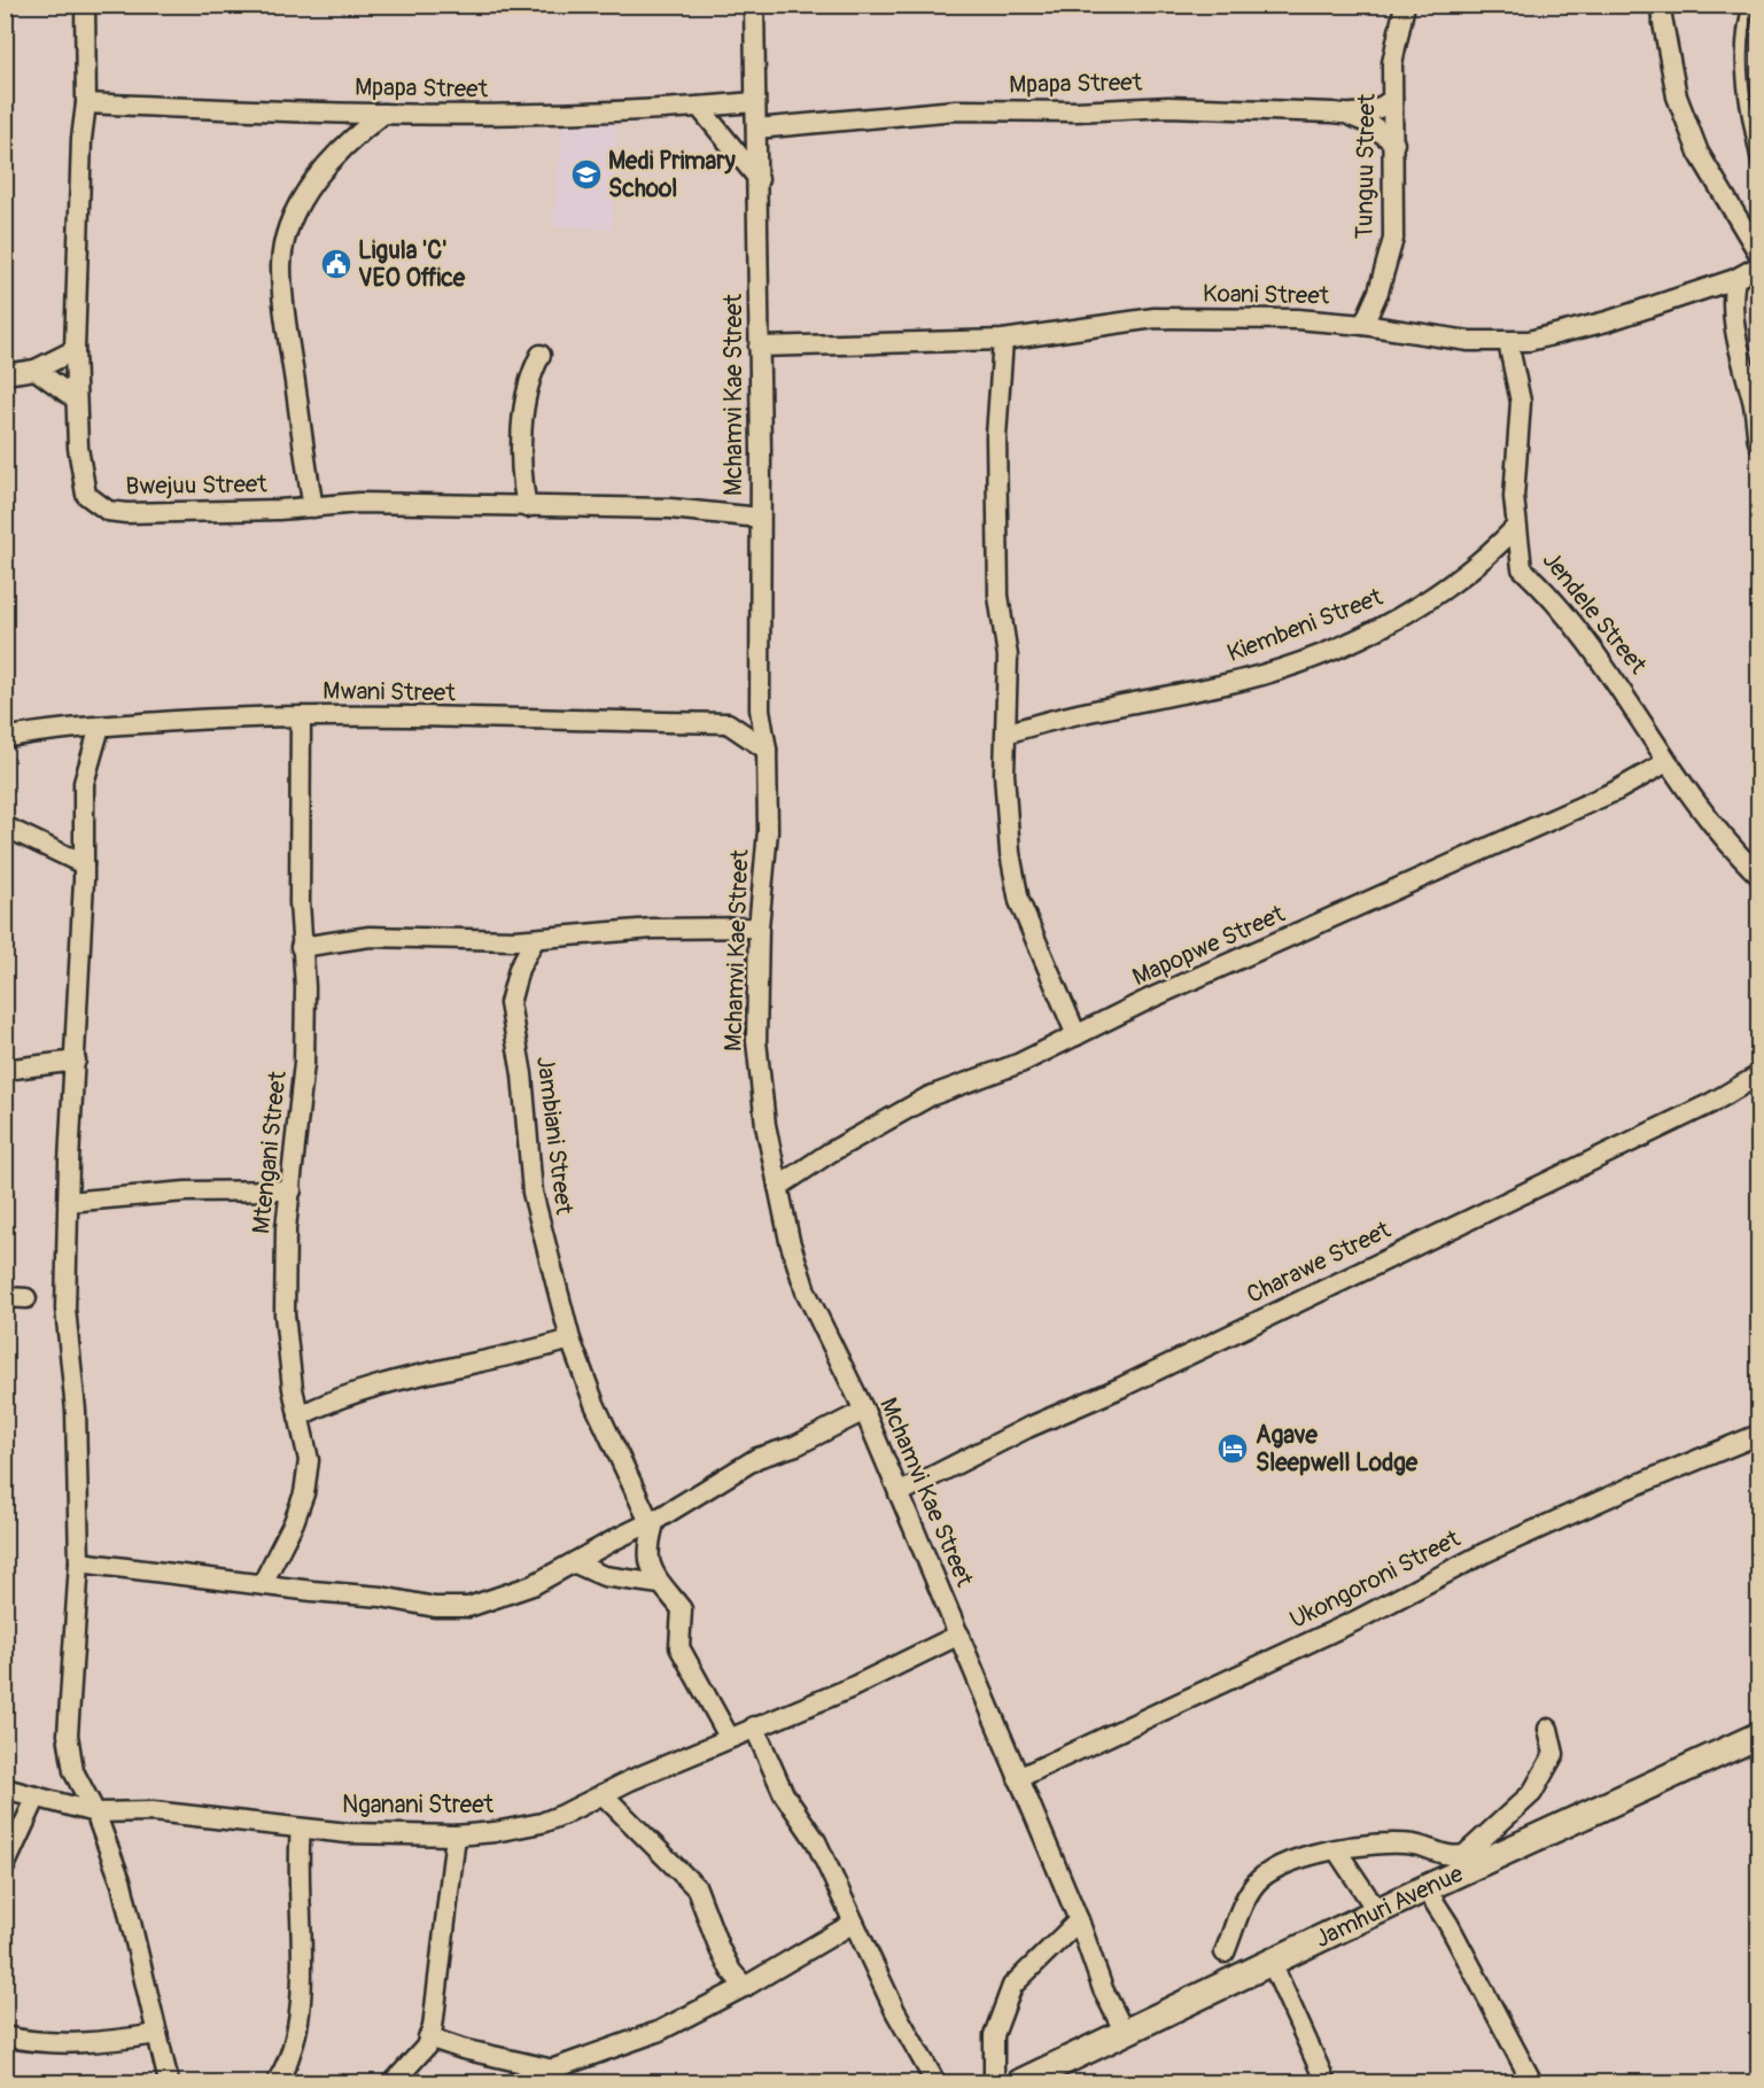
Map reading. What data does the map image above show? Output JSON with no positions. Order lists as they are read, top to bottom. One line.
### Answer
{"streets":{"street":["Mpapa Street","Tunguu Street","Koani Street","Mchamvi Kae Street","Bwejuu Street","Jendele Street","Kiembeni Street","Mwani Street","Mapopwe Street","Jambiani Street","Mtengani Street","Charawe Street","Ukongoroni Street","Nganani Street","Jamhuri Avenue"]},"crossings":[["Mpapa Street","Tunguu Street"],["Mpapa Street","Mchamvi Kae Street"],["Mpapa Street","Bwejuu Street"],["Tunguu Street","Koani Street"],["Koani Street","Mchamvi Kae Street"],["Koani Street","Jendele Street"],["Mchamvi Kae Street","Bwejuu Street"],["Mchamvi Kae Street","Mwani Street"],["Mchamvi Kae Street","Mapopwe Street"],["Mchamvi Kae Street","Charawe Street"],["Mchamvi Kae Street","Ukongoroni Street"],["Mchamvi Kae Street","Nganani Street"],["Mchamvi Kae Street","Jamhuri Avenue"],["Jendele Street","Kiembeni Street"],["Jendele Street","Mapopwe Street"],["Mwani Street","Mtengani Street"]],"places":{"school or university":["Medi Primary School"],"public building":["Ligula 'C' VEO Office"],"hotel":["Agave Sleepwell Lodge"]}}
